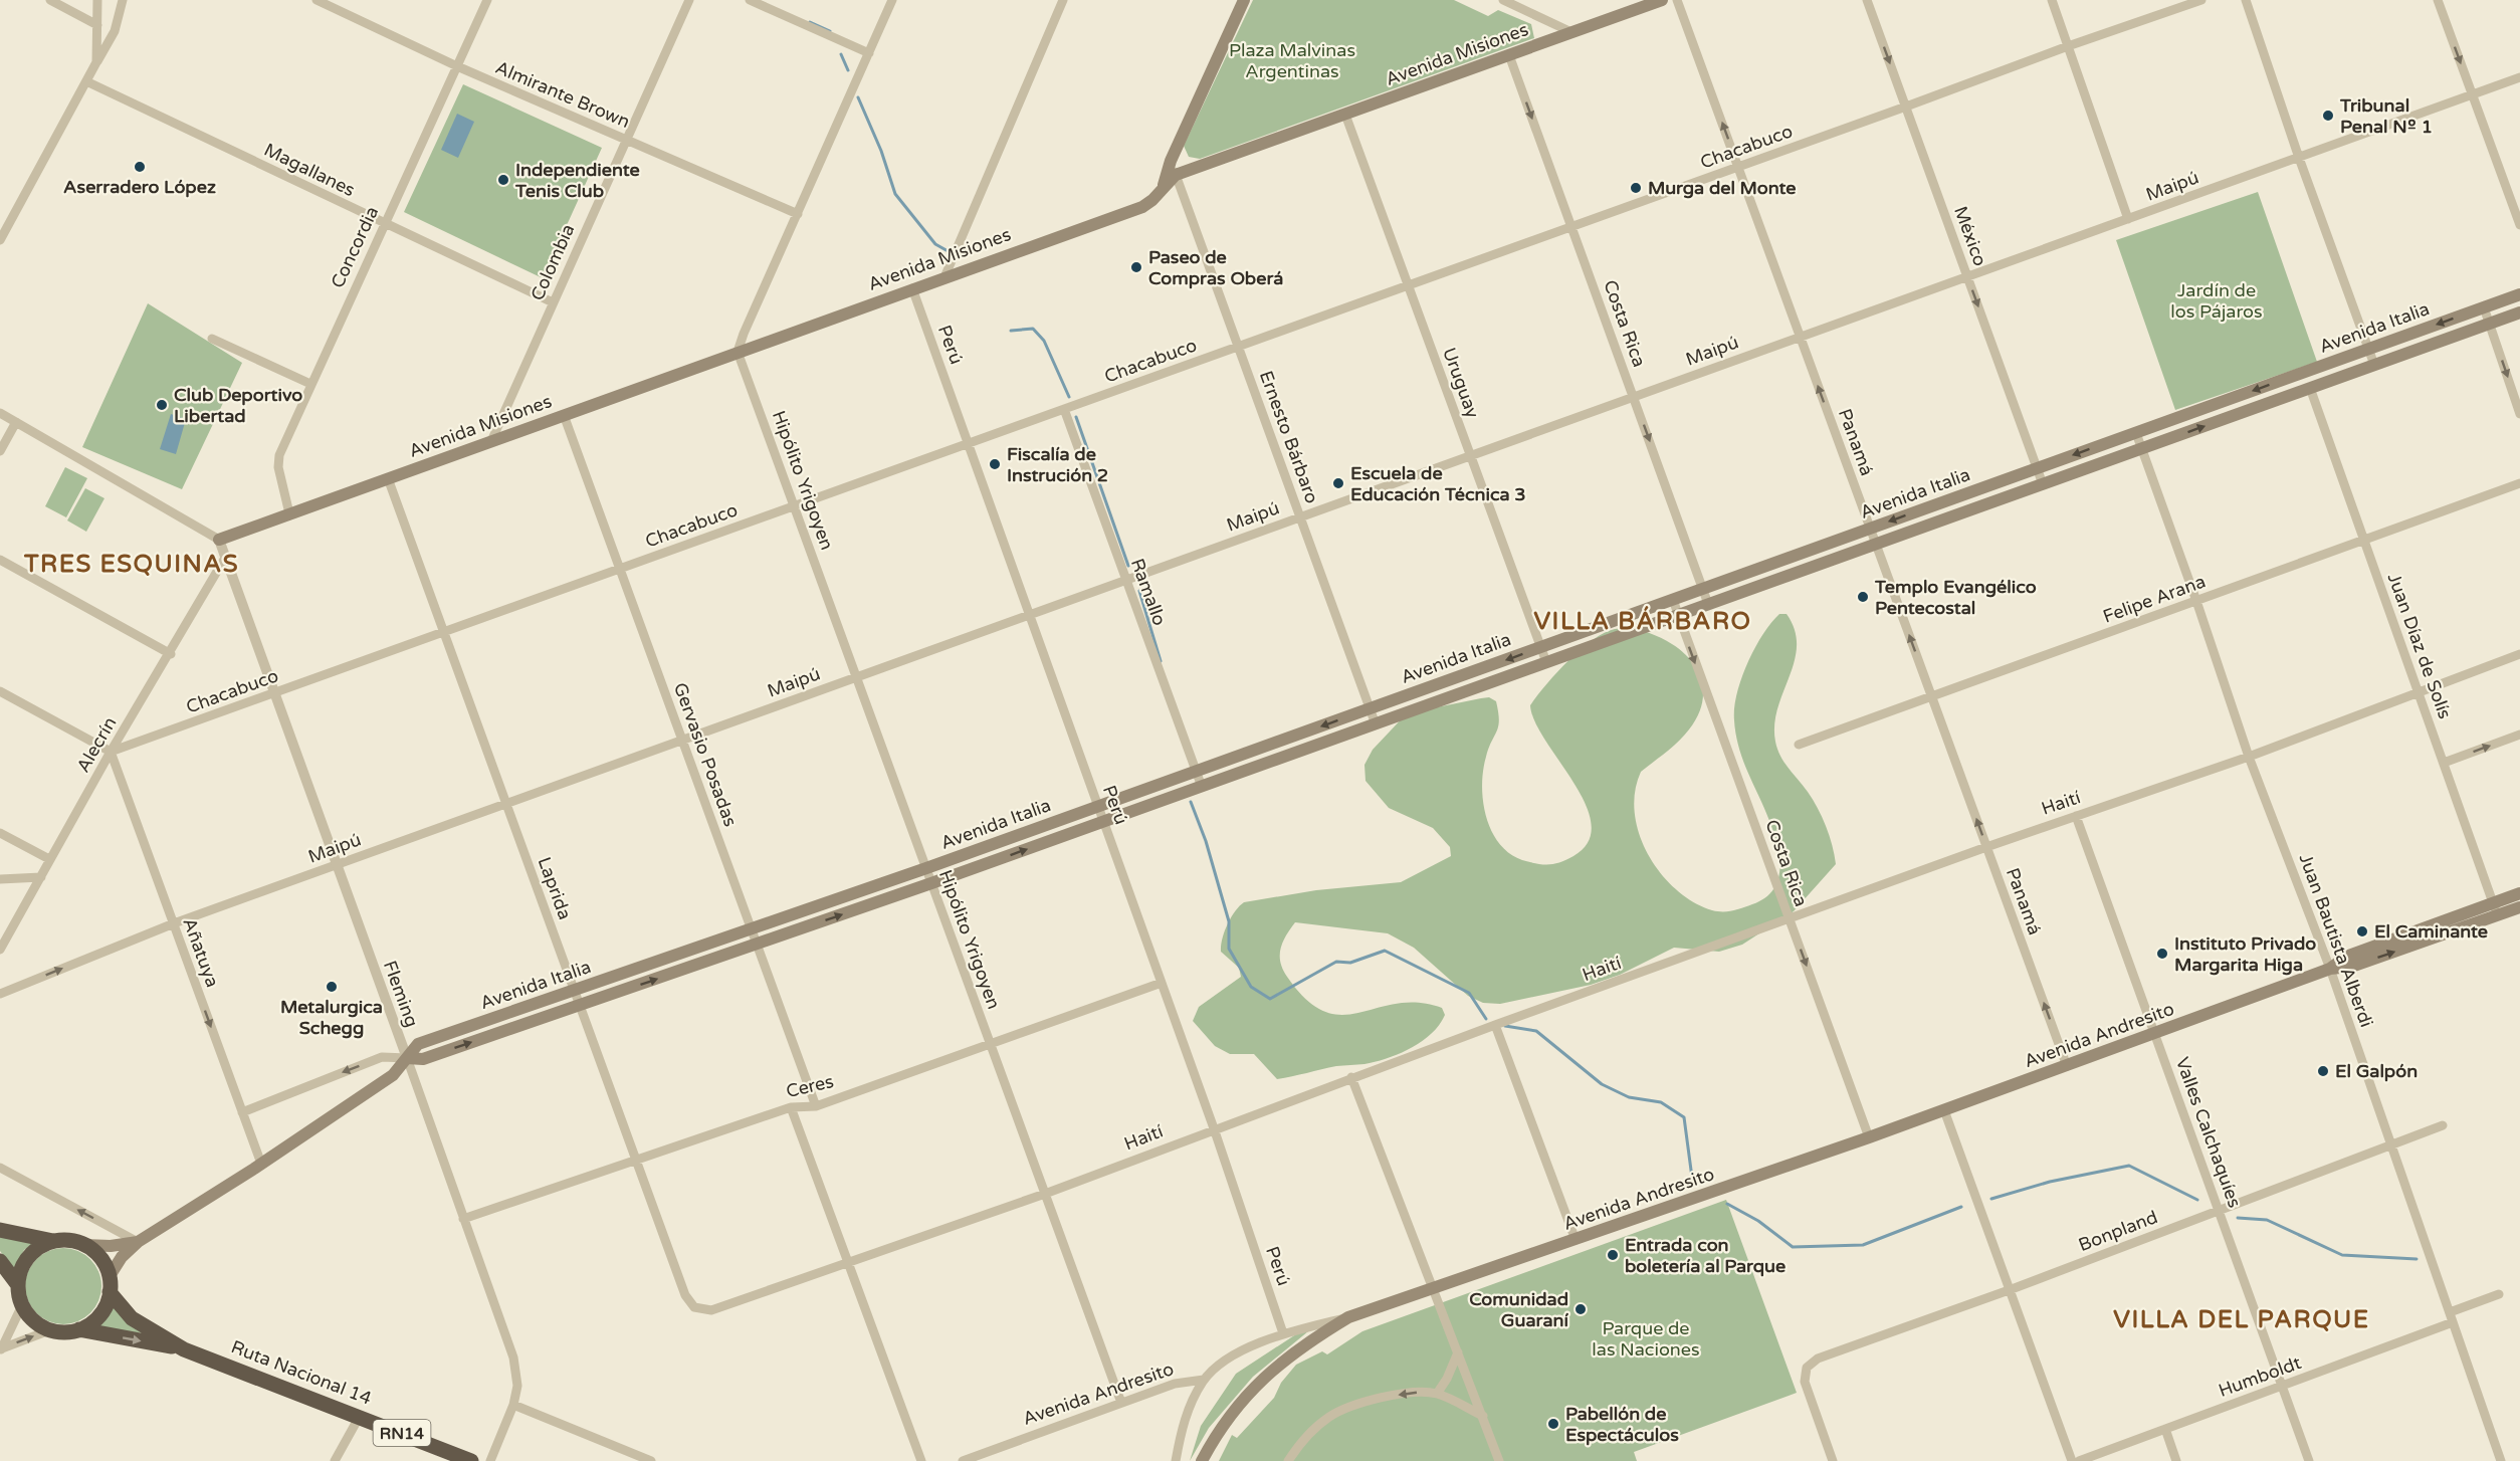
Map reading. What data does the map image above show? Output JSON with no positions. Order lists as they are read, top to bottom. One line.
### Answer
{"streets":{"highway":["Ruta Nacional 14","RN14"],"main road":["Avenida Misiones","Avenida Italia","Avenida Andresito"],"street":["Almirante Brown","Chacabuco","Magallanes","Maipú","México","Concordia","Colombia","Costa Rica","Perú","Uruguay","Ernesto Bárbaro","Panamá","Hipólito Yrigoyen","Ramallo","Felipe Arana","Juan Díaz de Solís","Alecrín","Gervasio Posadas","Haití","Laprida","Juan Bautista Alberdi","Añatuya","Fleming","Ceres","Valles Calchaquíes","Bonpland","Humboldt"]},"crossings":[["Avenida Misiones","Concordia"],["Avenida Misiones","Colombia"],["Avenida Misiones","Costa Rica"],["Avenida Misiones","Perú"],["Avenida Misiones","Uruguay"],["Avenida Misiones","Ernesto Bárbaro"],["Avenida Misiones","Hipólito Yrigoyen"],["Avenida Misiones","Gervasio Posadas"],["Avenida Misiones","Laprida"],["Avenida Misiones","Fleming"],["Almirante Brown","Concordia"],["Almirante Brown","Colombia"],["Chacabuco","México"],["Chacabuco","Costa Rica"],["Chacabuco","Perú"],["Chacabuco","Uruguay"],["Chacabuco","Ernesto Bárbaro"],["Chacabuco","Panamá"],["Chacabuco","Hipólito Yrigoyen"],["Chacabuco","Ramallo"],["Chacabuco","Alecrín"],["Chacabuco","Gervasio Posadas"],["Chacabuco","Laprida"],["Chacabuco","Añatuya"],["Chacabuco","Fleming"],["Magallanes","Concordia"],["Magallanes","Colombia"],["Maipú","México"],["Maipú","Costa Rica"],["Maipú","Perú"],["Maipú","Uruguay"],["Maipú","Ernesto Bárbaro"],["Maipú","Panamá"],["Maipú","Hipólito Yrigoyen"],["Maipú","Ramallo"],["Maipú","Gervasio Posadas"],["Maipú","Laprida"],["Maipú","Añatuya"],["Maipú","Fleming"],["México","Avenida Italia"],["Costa Rica","Avenida Italia"],["Costa Rica","Haití"],["Costa Rica","Avenida Andresito"],["Avenida Italia","Perú"],["Avenida Italia","Uruguay"],["Avenida Italia","Ernesto Bárbaro"],["Avenida Italia","Panamá"],["Avenida Italia","Hipólito Yrigoyen"],["Avenida Italia","Ramallo"],["Avenida Italia","Juan Díaz de Solís"],["Avenida Italia","Gervasio Posadas"],["Avenida Italia","Laprida"],["Avenida Italia","Juan Bautista Alberdi"],["Avenida Italia","Añatuya"],["Avenida Italia","Fleming"],["Avenida Italia","Ruta Nacional 14"],["Perú","Haití"],["Perú","Avenida Andresito"],["Perú","Ceres"],["Panamá","Felipe Arana"],["Panamá","Haití"],["Panamá","Avenida Andresito"],["Hipólito Yrigoyen","Haití"],["Hipólito Yrigoyen","Avenida Andresito"],["Hipólito Yrigoyen","Ceres"],["Felipe Arana","Juan Díaz de Solís"],["Felipe Arana","Juan Bautista Alberdi"],["Juan Díaz de Solís","Haití"],["Juan Díaz de Solís","Avenida Andresito"],["Alecrín","Añatuya"],["Alecrín","Fleming"],["Gervasio Posadas","Ceres"],["Haití","Laprida"],["Haití","Juan Bautista Alberdi"],["Haití","Valles Calchaquíes"],["Laprida","Ceres"],["Juan Bautista Alberdi","Avenida Andresito"],["Juan Bautista Alberdi","Bonpland"],["Juan Bautista Alberdi","Humboldt"],["Fleming","Ceres"],["Avenida Andresito","Valles Calchaquíes"],["Valles Calchaquíes","Bonpland"],["Valles Calchaquíes","Humboldt"]],"one_way":["México","Costa Rica","Panamá","Añatuya"],"districts":["TRES ESQUINAS","VILLA BÁRBARO","VILLA DEL PARQUE"],"parks":["Plaza Malvinas Argentinas","Jardín de los Pájaros","Parque de las Naciones"],"places":["Tribunal Penal Nº 1","Aserradero López","Independiente Tenis Club","Murga del Monte","Paseo de Compras Oberá","Club Deportivo Libertad","Fiscalía de Instrución 2","Escuela de Educación Técnica 3","Templo Evangélico Pentecostal","El Caminante","Instituto Privado Margarita Higa","Metalurgica Schegg","El Galpón","Entrada con boletería al Parque","Comunidad Guaraní","Pabellón de Espectáculos"]}
